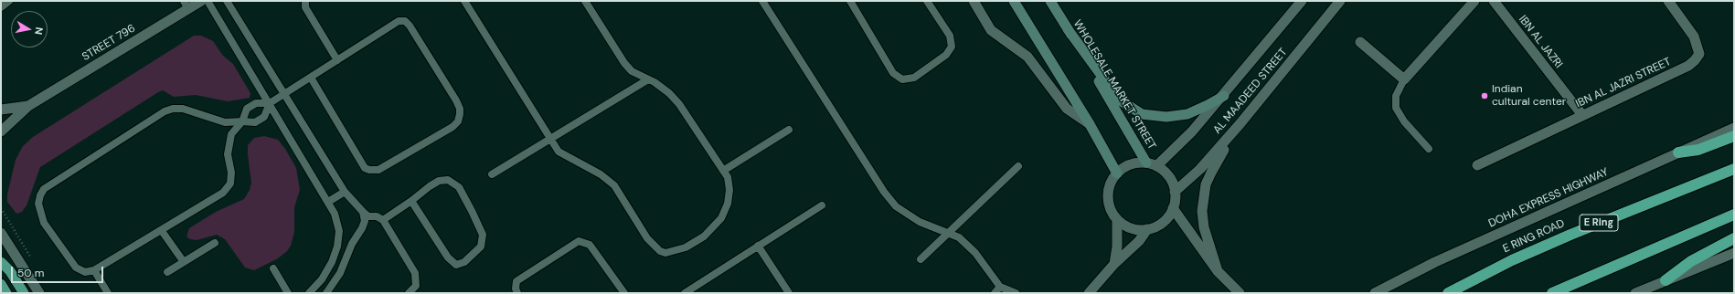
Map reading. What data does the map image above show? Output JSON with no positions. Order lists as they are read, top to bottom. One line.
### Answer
{"streets":{"highway":["E Ring","E RING ROAD"],"main road":["WHOLESALE MARKET STREET"],"street":["IBN AL JAZRI","STREET 796","IBN AL JAZRI STREET","AL MAADEED STREET","DOHA EXPRESS HIGHWAY"]},"crossings":[["IBN AL JAZRI","IBN AL JAZRI STREET"],["WHOLESALE MARKET STREET","AL MAADEED STREET"]],"places":["Indian cultural center"],"scale_bar":"50 m","north":"right"}
